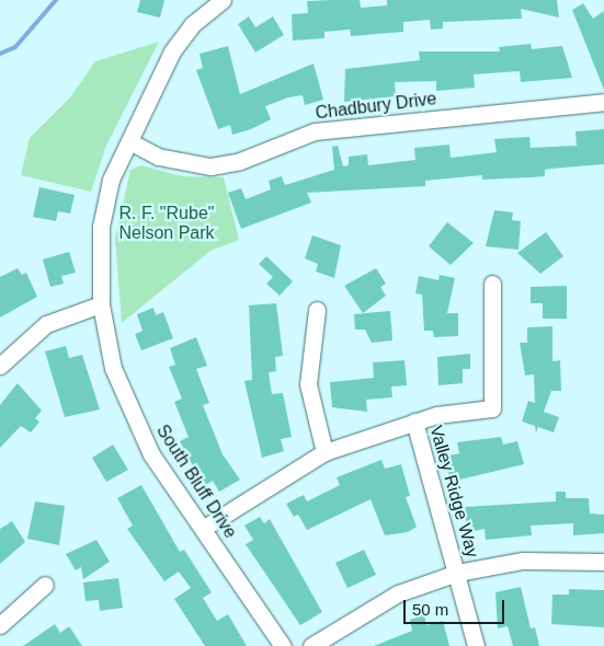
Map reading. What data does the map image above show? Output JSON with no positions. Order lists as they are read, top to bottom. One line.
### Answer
{"streets":{"street":["Chadbury Drive","South Bluff Drive","Valley Ridge Way"]},"crossings":[["Chadbury Drive","South Bluff Drive"]],"parks":["R. F. \"Rube\" Nelson Park"],"scale_bar":"50 m"}
